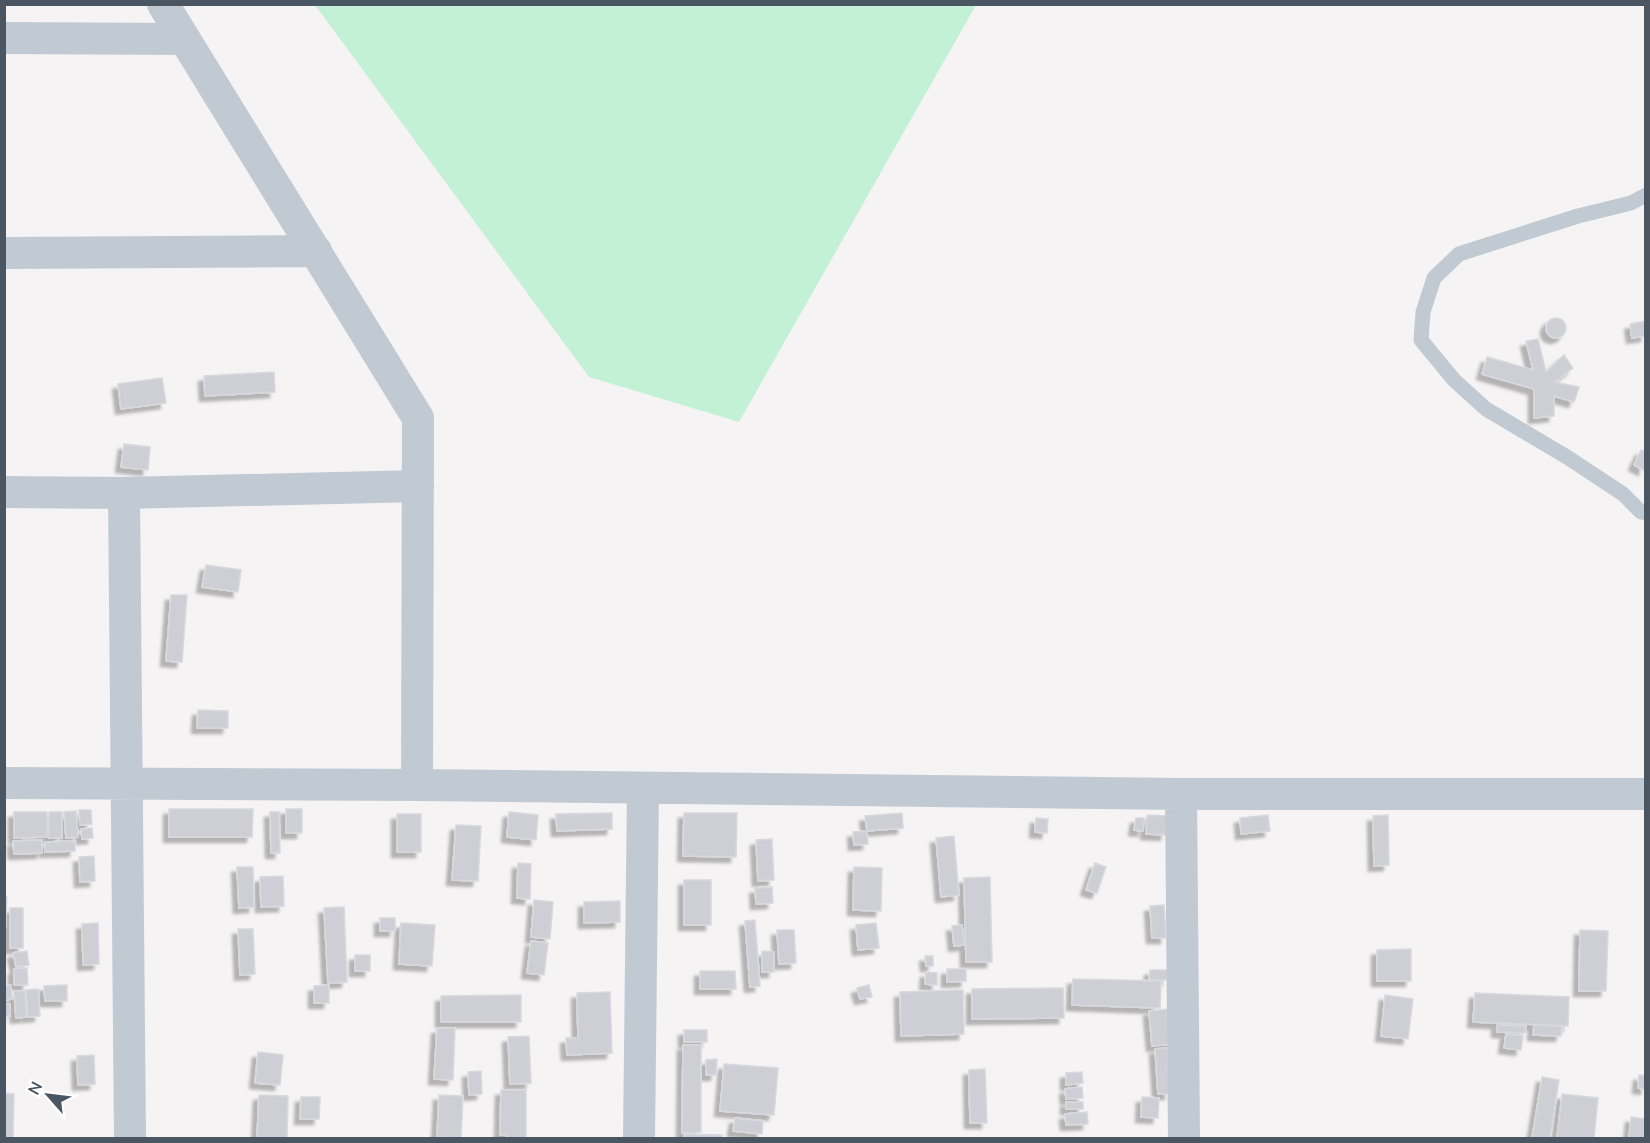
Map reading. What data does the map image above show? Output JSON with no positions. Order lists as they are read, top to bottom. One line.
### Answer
{"north":"top left"}
